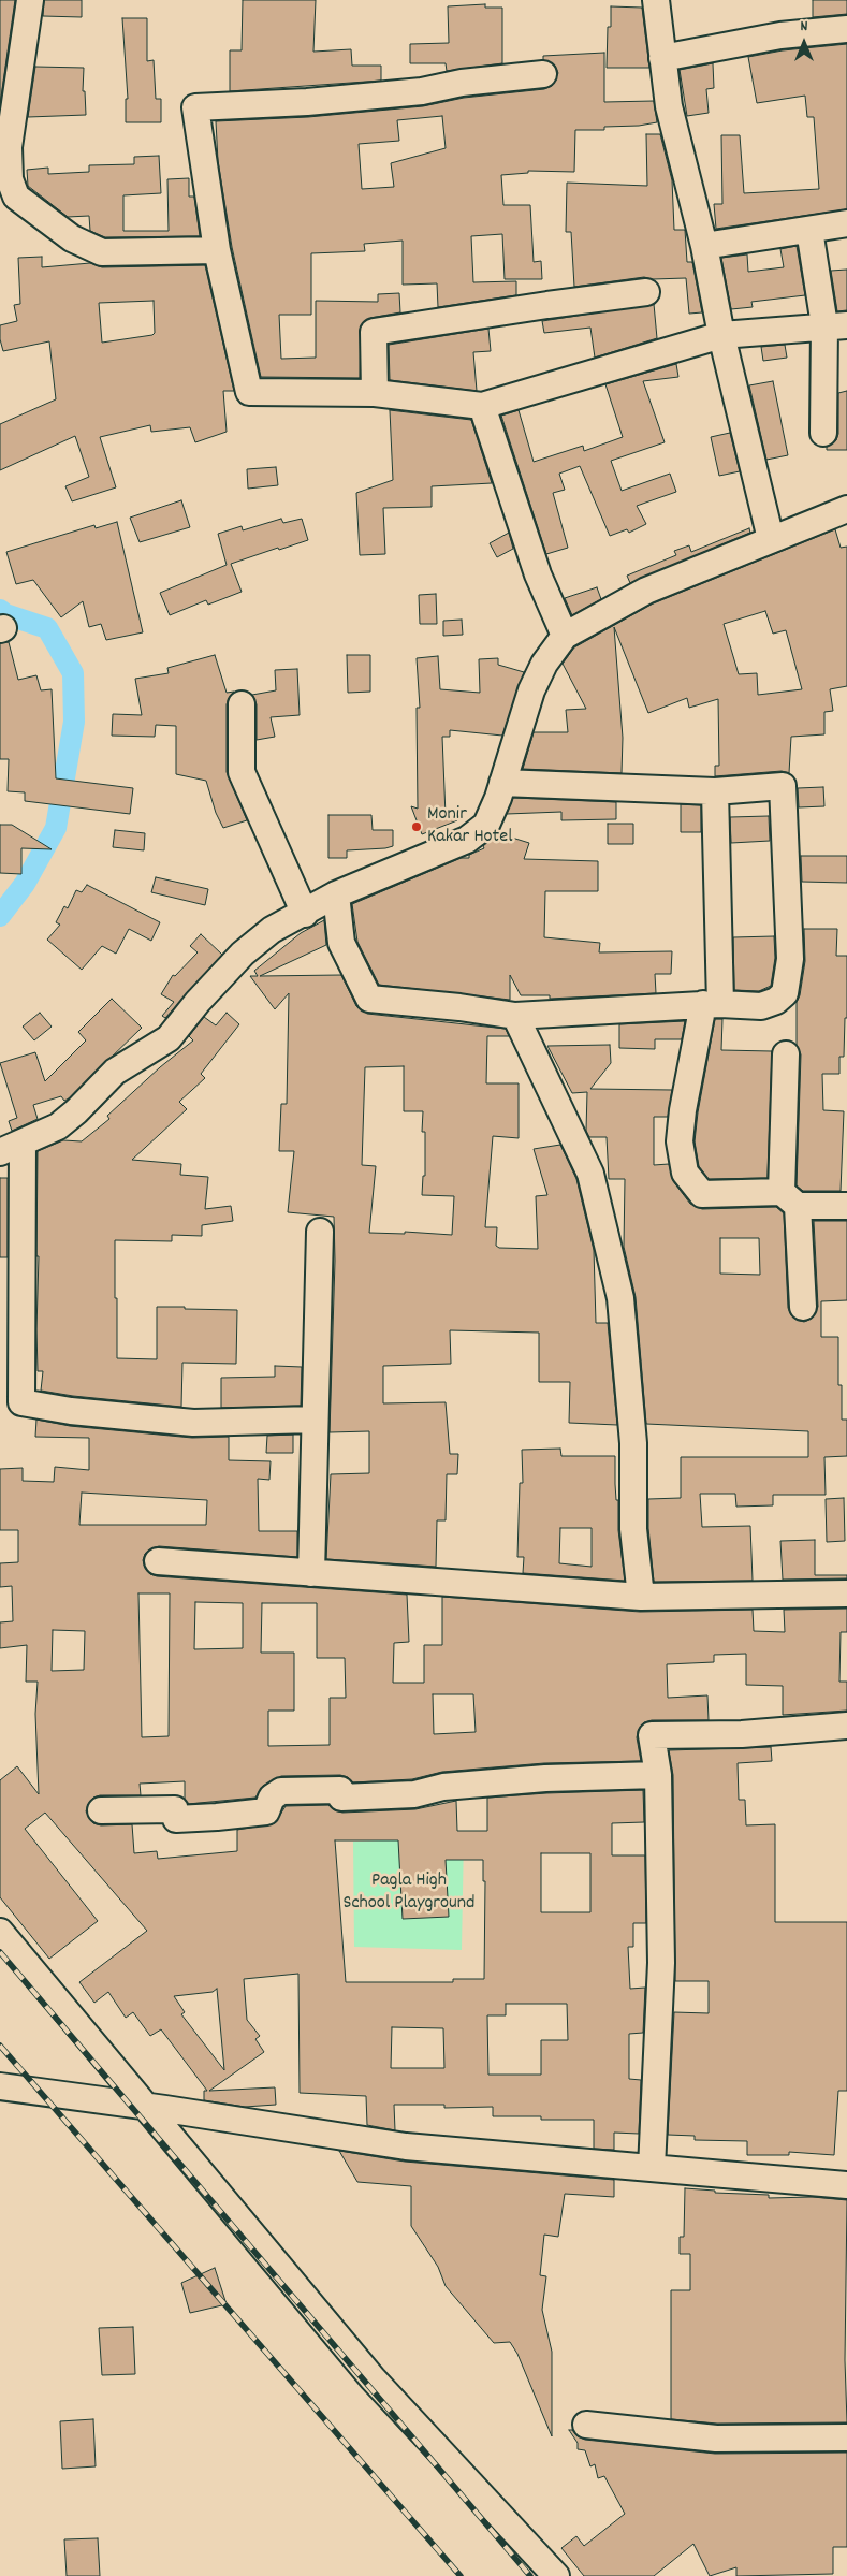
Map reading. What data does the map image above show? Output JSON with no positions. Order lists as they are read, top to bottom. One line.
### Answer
{"parks":["Pagla High School Playground"],"places":["Monir Kakar Hotel"],"north":"top"}
